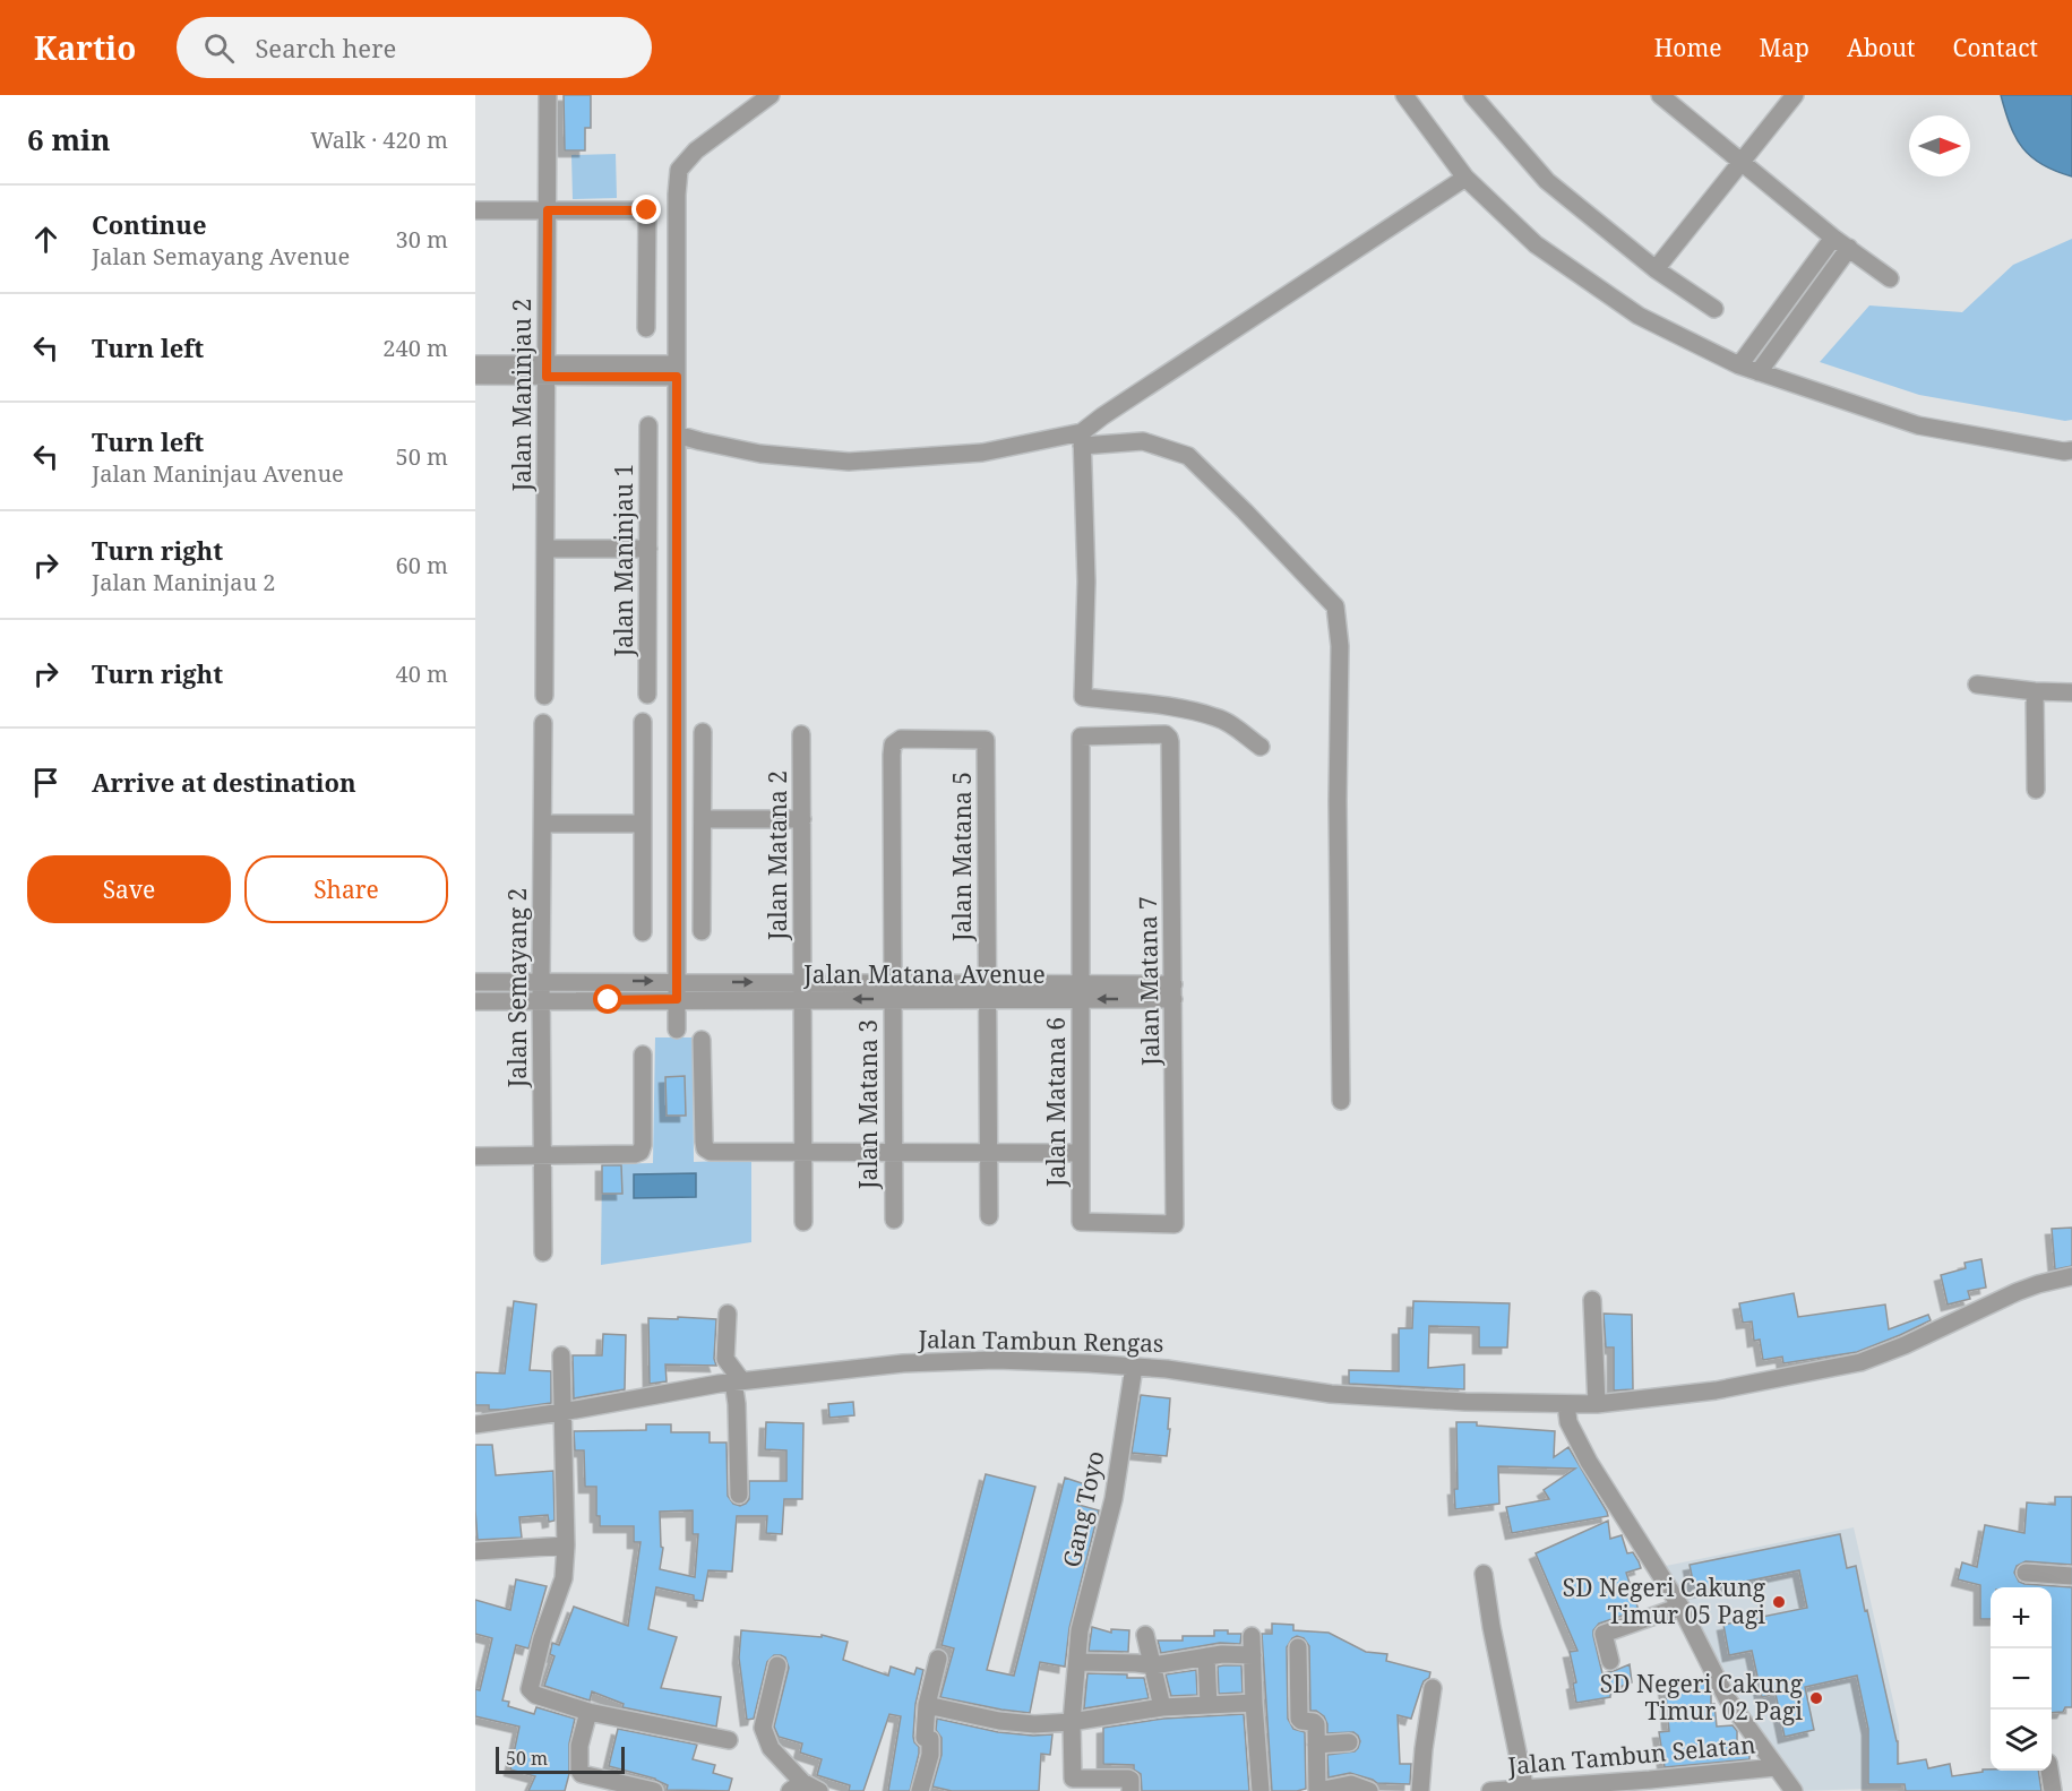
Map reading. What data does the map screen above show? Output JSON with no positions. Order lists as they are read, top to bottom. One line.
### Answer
{"streets":{"street":["Jalan Maninjau 2","Jalan Maninjau 1","Jalan Matana 2","Jalan Matana 5","Jalan Matana Avenue","Jalan Matana 7","Jalan Semayang 2","Jalan Matana 6","Jalan Matana 3","Jalan Tambun Rengas","Gang Toyo","Jalan Tambun Selatan"]},"crossings":[["Jalan Matana 2","Jalan Matana Avenue"],["Jalan Matana 5","Jalan Matana Avenue"],["Jalan Matana 5","Jalan Matana 3"],["Jalan Matana Avenue","Jalan Matana 7"],["Jalan Matana Avenue","Jalan Matana 6"],["Jalan Matana Avenue","Jalan Matana 3"],["Jalan Matana 7","Jalan Matana 6"],["Jalan Tambun Rengas","Gang Toyo"]],"places":["SD Negeri Cakung Timur 05 Pagi","SD Negeri Cakung Timur 02 Pagi"],"scale_bar":"50 m","north":"right","page":{"header":"Kartio","search":"Search here","nav":["Home","Map","About","Contact"],"heading":["6 min","Walk · 420 m"],"list":[["Continue","Jalan Semayang Avenue","30 m"],["Turn left","240 m"],["Turn left","Jalan Maninjau Avenue","50 m"],["Turn right","Jalan Maninjau 2","60 m"],["Turn right","40 m"],"Arrive at destination"],"buttons":["Save","Share"],"map_buttons":["+","−"],"scale":"50 m"}}
